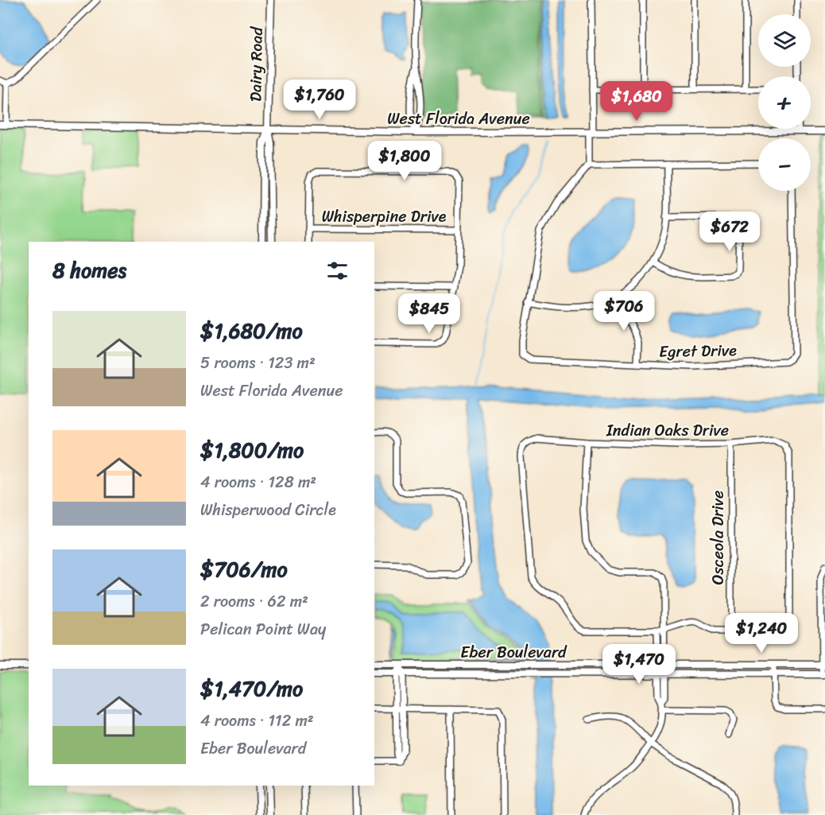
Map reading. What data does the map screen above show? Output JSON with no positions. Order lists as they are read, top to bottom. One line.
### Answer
{"streets":{"street":["Dairy Road","West Florida Avenue","Whisperpine Drive","Egret Drive","Indian Oaks Drive","Osceola Drive","Eber Boulevard"]},"crossings":[["Dairy Road","West Florida Avenue"],["Indian Oaks Drive","Osceola Drive"]],"page":{"map_buttons":["+","−"],"price":["$1,760","$1,680","$1,800","$672","$706","$845","$1,240","$1,470"],"heading":"8 homes","list":[{"name":"$1,680/mo","note":"5 rooms · 123 m² · West Florida Avenue"},{"name":"$1,800/mo","note":"4 rooms · 128 m² · Whisperwood Circle"},{"name":"$706/mo","note":"2 rooms · 62 m² · Pelican Point Way"},{"name":"$1,470/mo","note":"4 rooms · 112 m² · Eber Boulevard"}]}}
